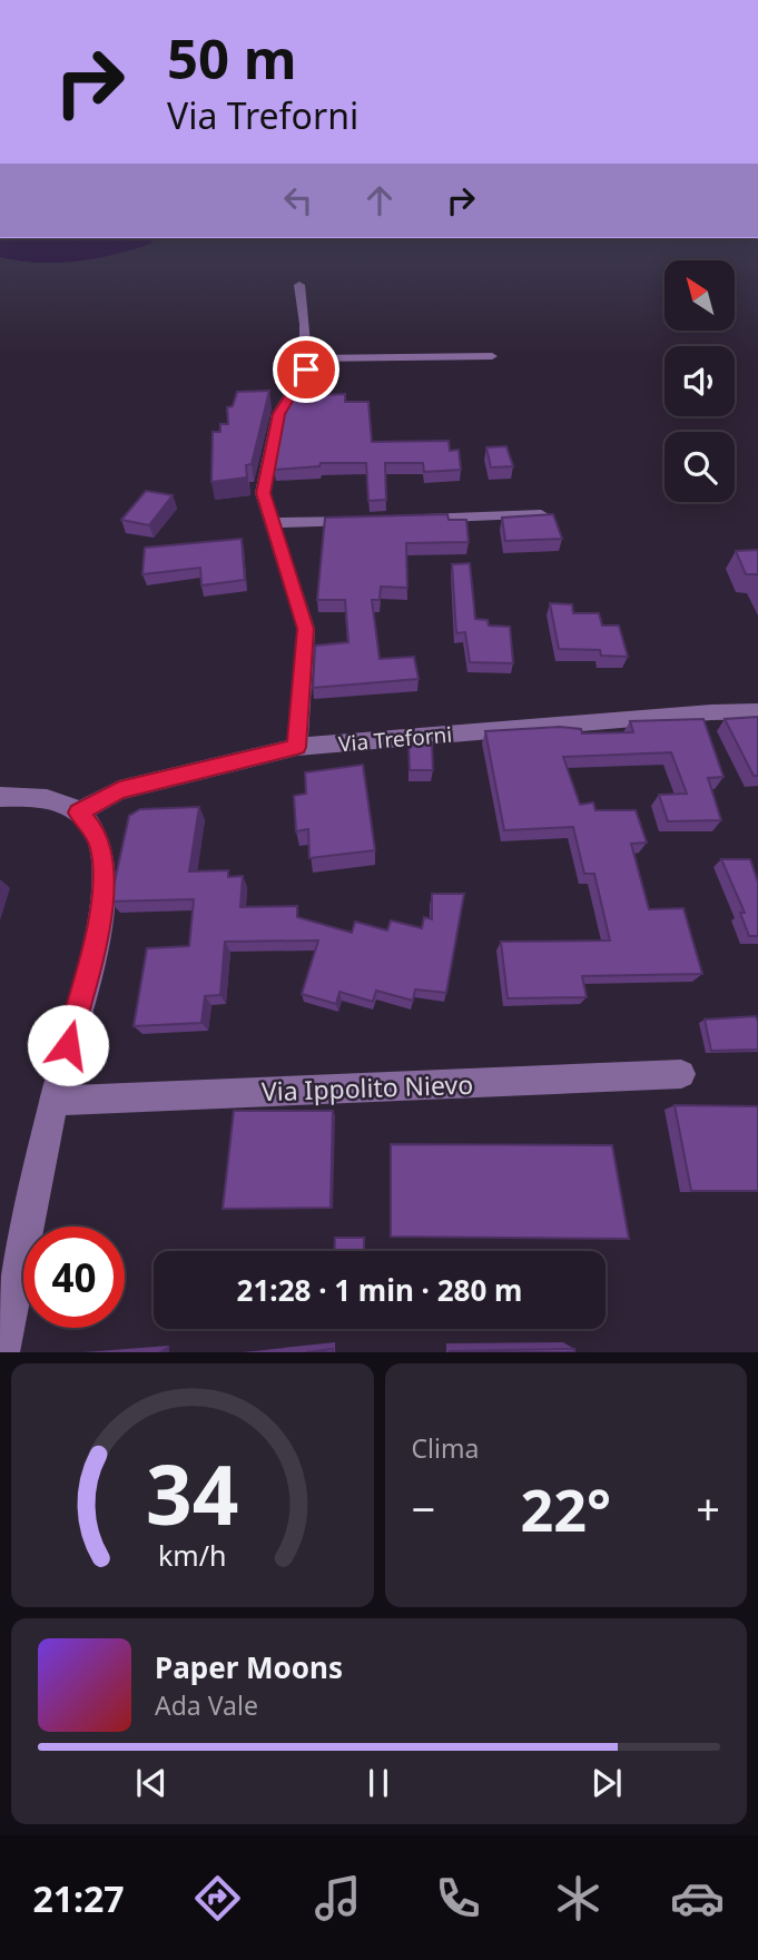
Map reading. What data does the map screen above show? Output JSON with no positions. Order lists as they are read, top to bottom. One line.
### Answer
{"streets":{"street":["Via Treforni","Via Ippolito Nievo"]},"north":"top left","page":{"turn":["50 m","Via Treforni"],"limit":"40","trip":"21:28 · 1 min · 280 m","tile":"Clima","heat":["−","22°","+"],"song":["Paper Moons","Ada Vale"],"tabs":"21:27","gauge":["34","km/h"]}}
